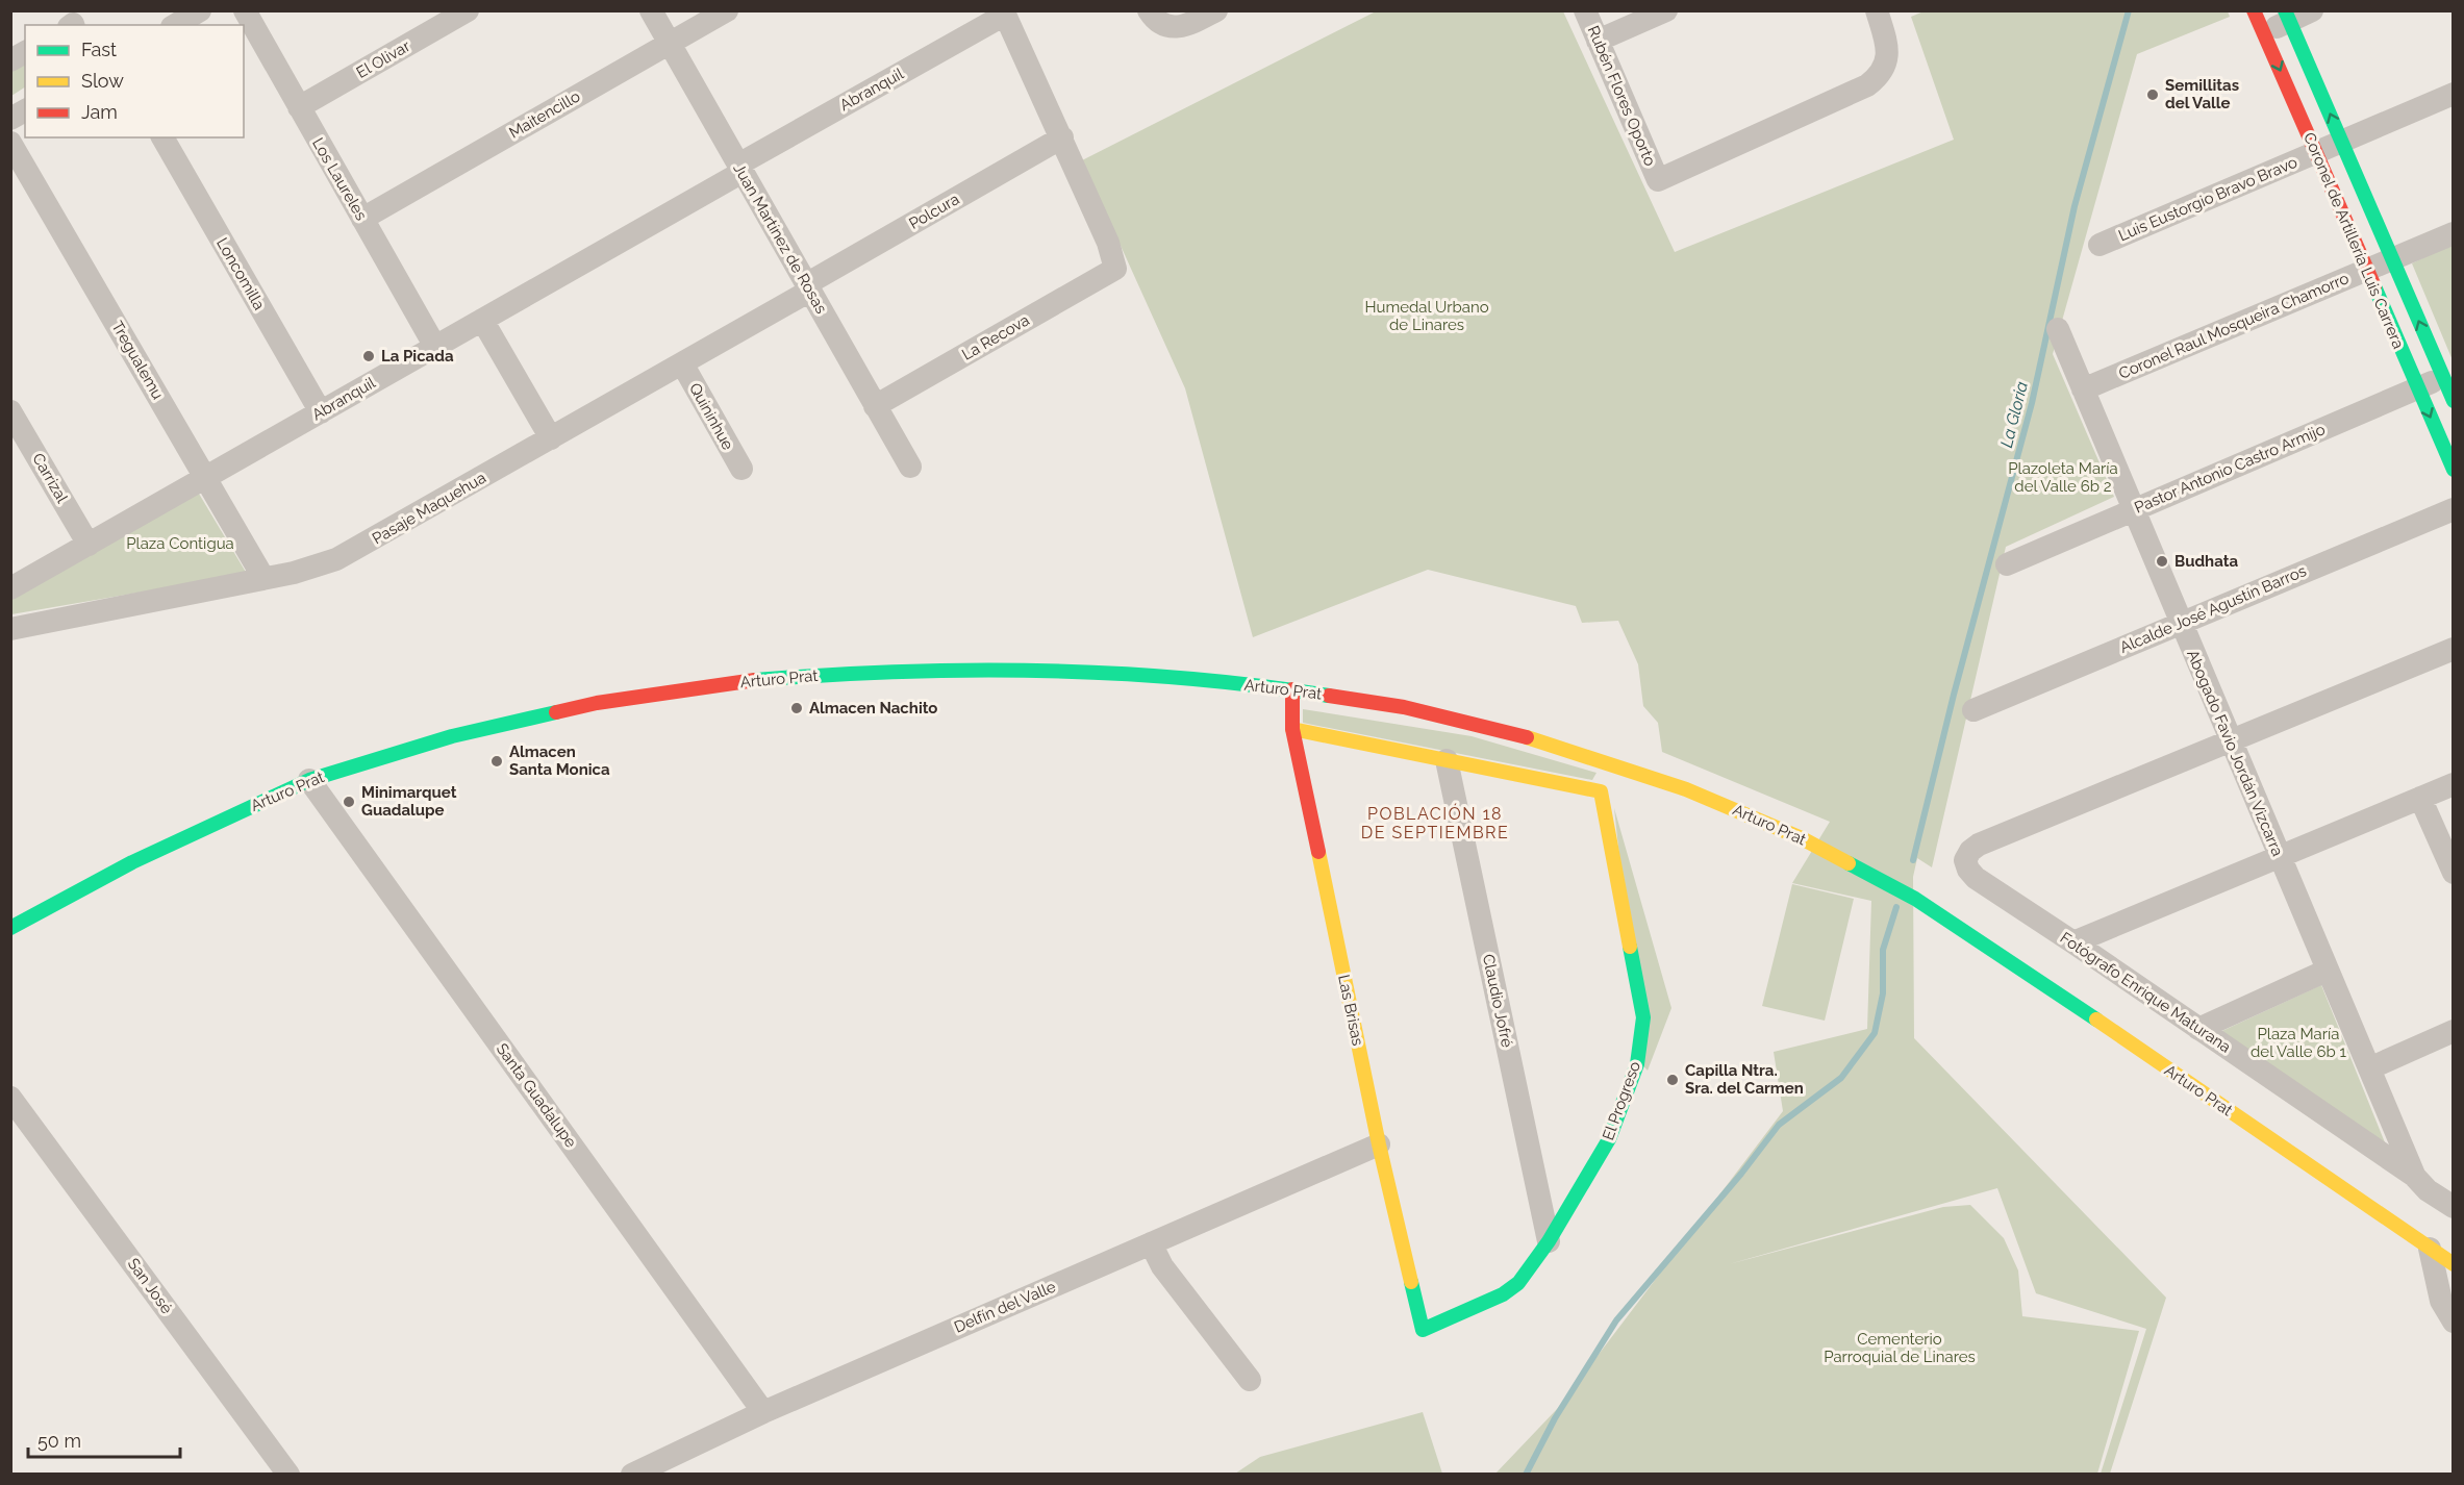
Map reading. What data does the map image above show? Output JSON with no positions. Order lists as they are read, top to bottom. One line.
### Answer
{"streets":{"main road":["Coronel de Artillería Luis Carrera","Arturo Prat","Las Brisas","El Progreso"],"street":["El Olivar","Abranquil","Rubén Flores Oporto","Maitencillo","Los Laureles","Luis Eustorgio Bravo Bravo","Polcura","Juan Martínez de Rosas","Loncomilla","Coronel Raul Mosqueira Chamorro","La Recova","Tregualemu","Quininhue","Pastor Antonio Castro Armijo","Carrizal","Pasaje Maquehua","Alcalde José Agustín Barros","Abogado Favio Jordán Vizcarra","Fotógrafo Enrique Maturana","Claudio Jofré","Santa Guadalupe","San José","Delfín del Valle"]},"crossings":[["El Olivar","Los Laureles"],["Abranquil","Los Laureles"],["Abranquil","Polcura"],["Abranquil","Juan Martínez de Rosas"],["Abranquil","Loncomilla"],["Abranquil","La Recova"],["Abranquil","Tregualemu"],["Abranquil","Carrizal"],["Maitencillo","Los Laureles"],["Maitencillo","Juan Martínez de Rosas"],["Luis Eustorgio Bravo Bravo","Coronel de Artillería Luis Carrera"],["Polcura","Juan Martínez de Rosas"],["Polcura","La Recova"],["Polcura","Pasaje Maquehua"],["Juan Martínez de Rosas","La Recova"],["Juan Martínez de Rosas","Pasaje Maquehua"],["Coronel de Artillería Luis Carrera","Coronel Raul Mosqueira Chamorro"],["Coronel de Artillería Luis Carrera","Pastor Antonio Castro Armijo"],["Coronel Raul Mosqueira Chamorro","Abogado Favio Jordán Vizcarra"],["Tregualemu","Pasaje Maquehua"],["Quininhue","Pasaje Maquehua"],["Pastor Antonio Castro Armijo","Abogado Favio Jordán Vizcarra"],["Alcalde José Agustín Barros","Abogado Favio Jordán Vizcarra"],["Arturo Prat","Las Brisas"],["Arturo Prat","Santa Guadalupe"],["Abogado Favio Jordán Vizcarra","Fotógrafo Enrique Maturana"],["Claudio Jofré","El Progreso"],["Las Brisas","El Progreso"],["Las Brisas","Delfín del Valle"],["Santa Guadalupe","Delfín del Valle"]],"districts":["POBLACIÓN 18 DE SEPTIEMBRE"],"water":["La Gloria"],"parks":["Humedal Urbano de Linares","Plazoleta María del Valle 6b 2","Plaza Contigua","Plaza María del Valle 6b 1","Cementerio Parroquial de Linares"],"places":["Semillitas del Valle","La Picada","Budhata","Almacen Nachito","Almacen Santa Monica","Minimarquet Guadalupe","Capilla Ntra. Sra. del Carmen"],"legend":["Fast","Slow","Jam"],"scale_bar":"50 m"}
